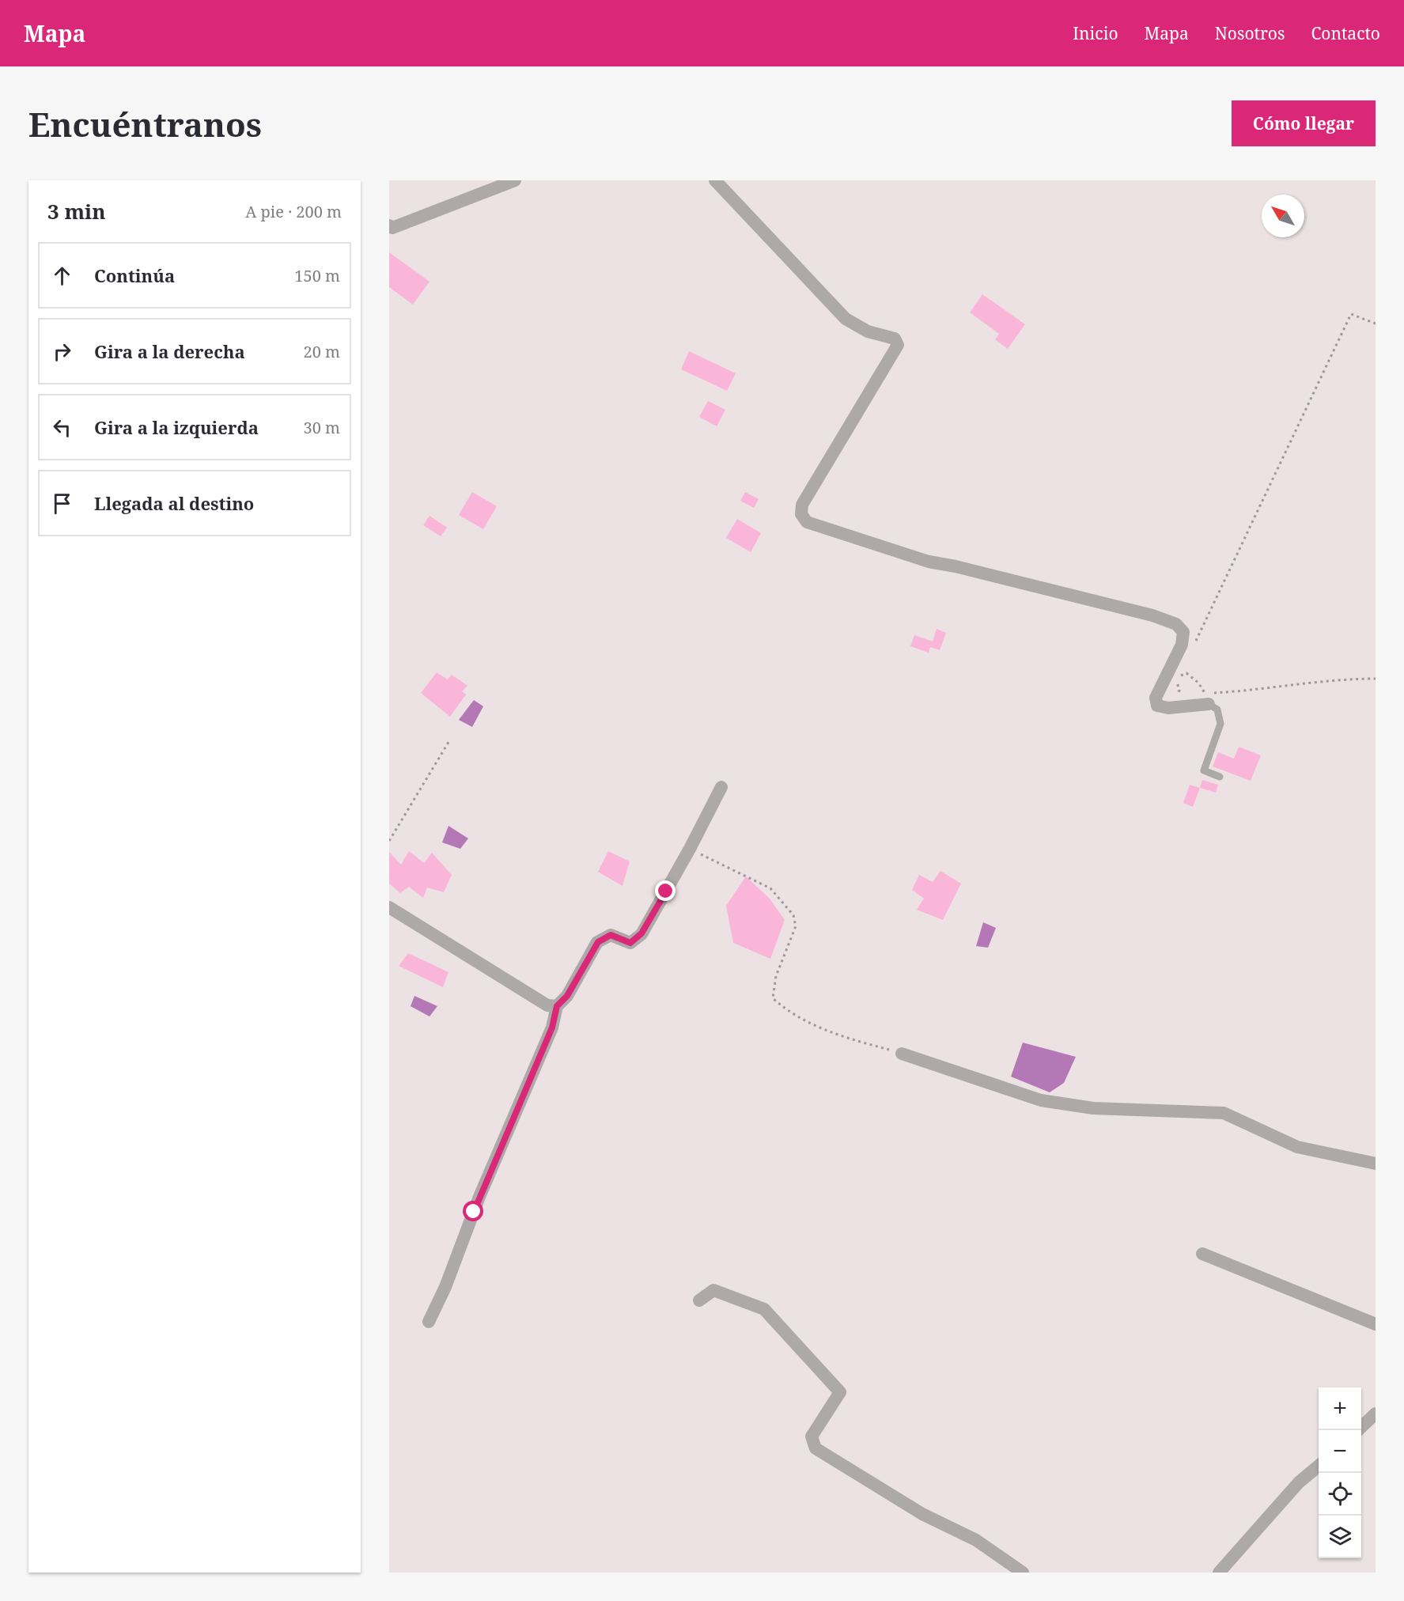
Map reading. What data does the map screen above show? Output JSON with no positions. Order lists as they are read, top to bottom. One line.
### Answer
{"north":"top left","page":{"header":"Mapa","nav":["Inicio","Mapa","Nosotros","Contacto"],"buttons":"Cómo llegar","title":"Encuéntranos","heading":["3 min","A pie · 200 m"],"list":[["Continúa","150 m"],["Gira a la derecha","20 m"],["Gira a la izquierda","30 m"],"Llegada al destino"],"map_buttons":["+","−"]}}
